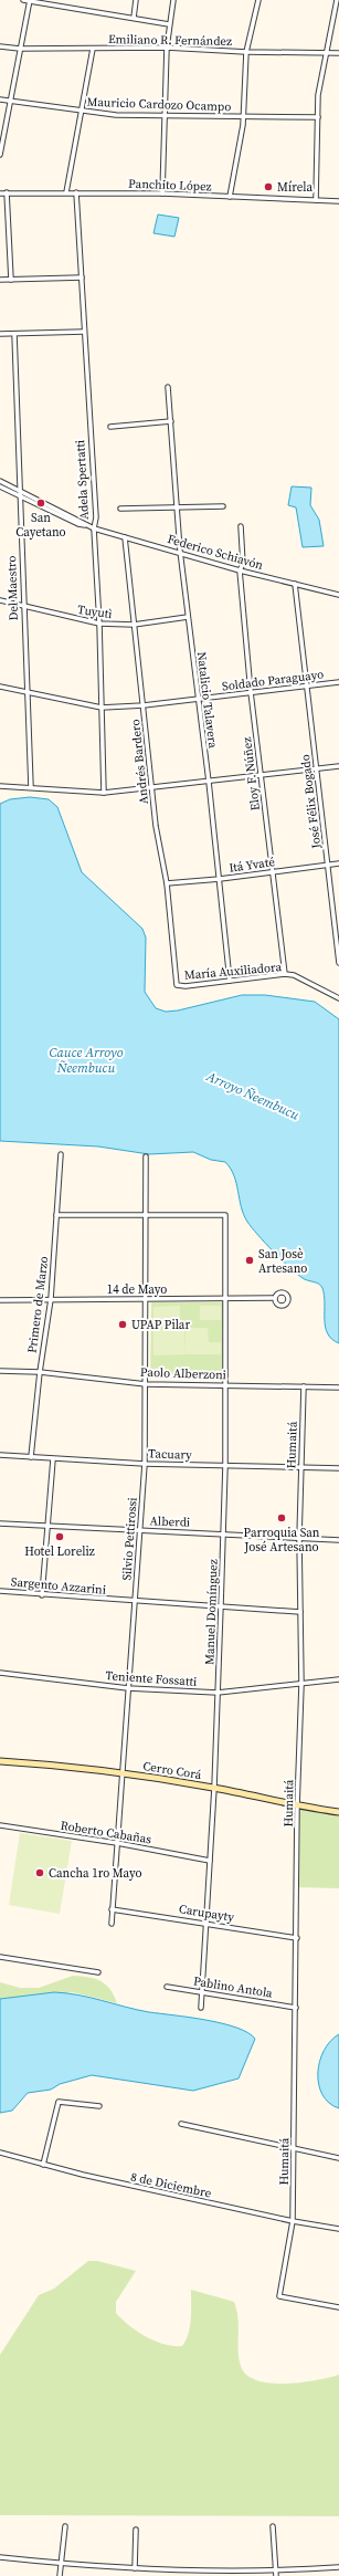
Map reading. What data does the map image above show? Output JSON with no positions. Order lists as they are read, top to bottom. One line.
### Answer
{"streets":{"street":["Emiliano R. Fernández","Mauricio Cardozo Ocampo","Panchito López","Adela Spertatti","Federico Schiavón","Del Maestro","Tuyutì","Soldado Paraguayo","Natalicio Talavera","Andrés Bardero","Eloy F. Núñez","José Félix Bogado","Itá Yvaté","María Auxiliadora","14 de Mayo","Primero de Marzo","Paolo Alberzoni","Humaitá","Tacuary","Alberdi","Silvio Pettirossi","Sargento Azzarini","Manuel Domínguez","Teniente Fossatti","Cerro Corá","Roberto Cabañas","Carupayty","Pablino Antola","8 de Diciembre"]},"crossings":[["Panchito López","Adela Spertatti"],["Adela Spertatti","Federico Schiavón"],["Adela Spertatti","Tuyutì"],["Adela Spertatti","Soldado Paraguayo"],["Federico Schiavón","Del Maestro"],["Federico Schiavón","Natalicio Talavera"],["Federico Schiavón","Andrés Bardero"],["Federico Schiavón","Eloy F. Núñez"],["Federico Schiavón","José Félix Bogado"],["Del Maestro","Tuyutì"],["Del Maestro","Soldado Paraguayo"],["Tuyutì","Natalicio Talavera"],["Tuyutì","Andrés Bardero"],["Soldado Paraguayo","Natalicio Talavera"],["Soldado Paraguayo","Andrés Bardero"],["Soldado Paraguayo","Eloy F. Núñez"],["Soldado Paraguayo","José Félix Bogado"],["Natalicio Talavera","Itá Yvaté"],["Natalicio Talavera","María Auxiliadora"],["Andrés Bardero","Itá Yvaté"],["Andrés Bardero","María Auxiliadora"],["Eloy F. Núñez","Itá Yvaté"],["Eloy F. Núñez","María Auxiliadora"],["José Félix Bogado","Itá Yvaté"],["14 de Mayo","Primero de Marzo"],["14 de Mayo","Silvio Pettirossi"],["14 de Mayo","Manuel Domínguez"],["Primero de Marzo","Paolo Alberzoni"],["Primero de Marzo","Tacuary"],["Paolo Alberzoni","Humaitá"],["Paolo Alberzoni","Silvio Pettirossi"],["Paolo Alberzoni","Manuel Domínguez"],["Humaitá","Tacuary"],["Humaitá","Alberdi"],["Humaitá","Sargento Azzarini"],["Humaitá","Teniente Fossatti"],["Humaitá","Cerro Corá"],["Humaitá","Carupayty"],["Humaitá","Pablino Antola"],["Humaitá","8 de Diciembre"],["Tacuary","Silvio Pettirossi"],["Tacuary","Manuel Domínguez"],["Alberdi","Silvio Pettirossi"],["Alberdi","Manuel Domínguez"],["Silvio Pettirossi","Sargento Azzarini"],["Silvio Pettirossi","Manuel Domínguez"],["Silvio Pettirossi","Teniente Fossatti"],["Silvio Pettirossi","Cerro Corá"],["Silvio Pettirossi","Roberto Cabañas"],["Silvio Pettirossi","Carupayty"],["Sargento Azzarini","Manuel Domínguez"],["Manuel Domínguez","Teniente Fossatti"],["Manuel Domínguez","Cerro Corá"],["Manuel Domínguez","Roberto Cabañas"],["Manuel Domínguez","Carupayty"],["Manuel Domínguez","Pablino Antola"]],"water":["Cauce Arroyo Ñeembucu","Arroyo Ñeembucu"],"places":["Mírela","San Cayetano","San Josè Artesano","UPAP Pilar","Parroquia San José Artesano","Hotel Loreliz","Cancha 1ro Mayo"]}
